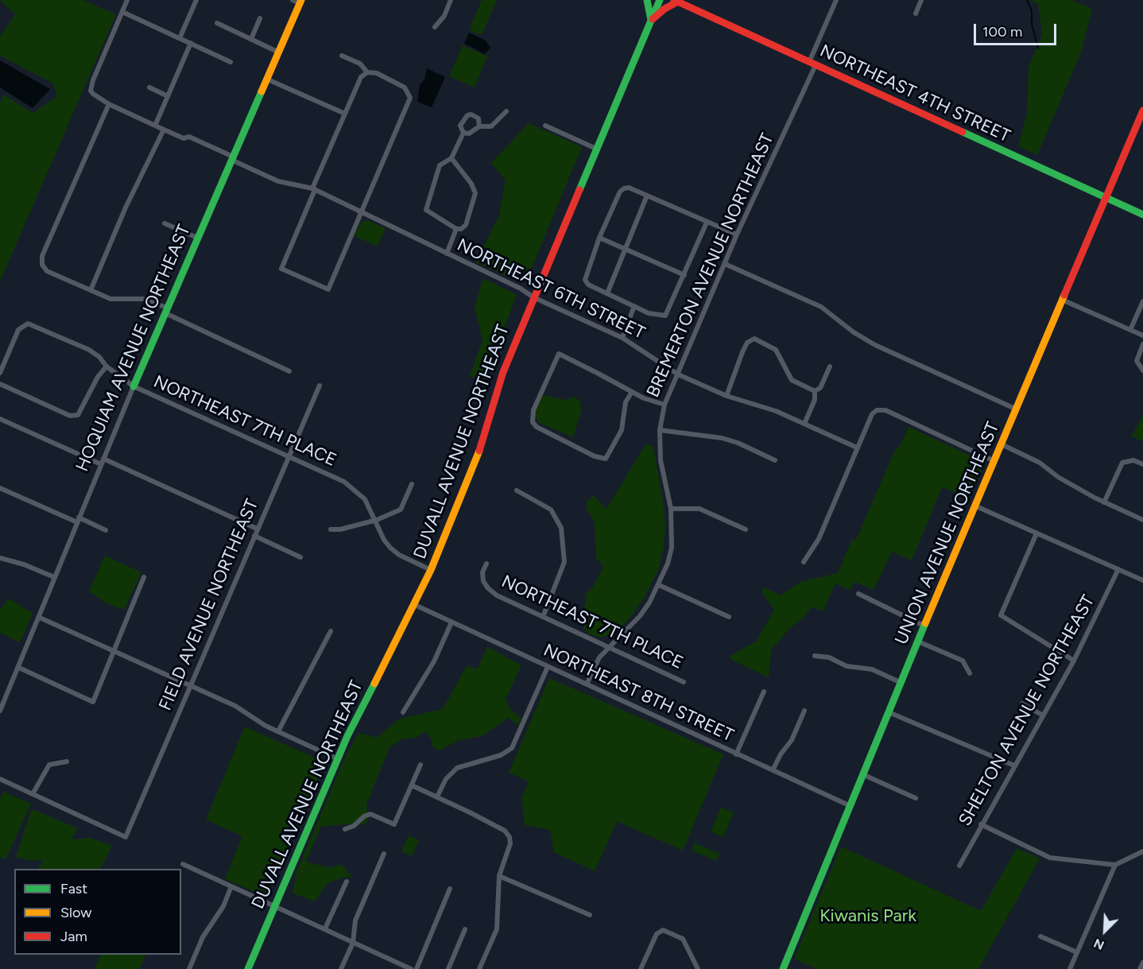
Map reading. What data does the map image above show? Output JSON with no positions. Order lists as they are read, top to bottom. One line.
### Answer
{"streets":{"main road":["NORTHEAST 4TH STREET","HOQUIAM AVENUE NORTHEAST","DUVALL AVENUE NORTHEAST","UNION AVENUE NORTHEAST"],"street":["BREMERTON AVENUE NORTHEAST","NORTHEAST 6TH STREET","NORTHEAST 7TH PLACE","FIELD AVENUE NORTHEAST","NORTHEAST 8TH STREET","SHELTON AVENUE NORTHEAST"]},"crossings":[["NORTHEAST 4TH STREET","BREMERTON AVENUE NORTHEAST"],["NORTHEAST 4TH STREET","UNION AVENUE NORTHEAST"],["BREMERTON AVENUE NORTHEAST","NORTHEAST 6TH STREET"],["BREMERTON AVENUE NORTHEAST","NORTHEAST 7TH PLACE"],["BREMERTON AVENUE NORTHEAST","NORTHEAST 8TH STREET"],["NORTHEAST 6TH STREET","HOQUIAM AVENUE NORTHEAST"],["NORTHEAST 6TH STREET","DUVALL AVENUE NORTHEAST"],["HOQUIAM AVENUE NORTHEAST","NORTHEAST 7TH PLACE"],["NORTHEAST 7TH PLACE","DUVALL AVENUE NORTHEAST"],["NORTHEAST 7TH PLACE","FIELD AVENUE NORTHEAST"],["DUVALL AVENUE NORTHEAST","NORTHEAST 8TH STREET"],["UNION AVENUE NORTHEAST","NORTHEAST 8TH STREET"]],"parks":["Kiwanis Park"],"legend":["Fast","Slow","Jam"],"scale_bar":"100 m","north":"bottom left"}
